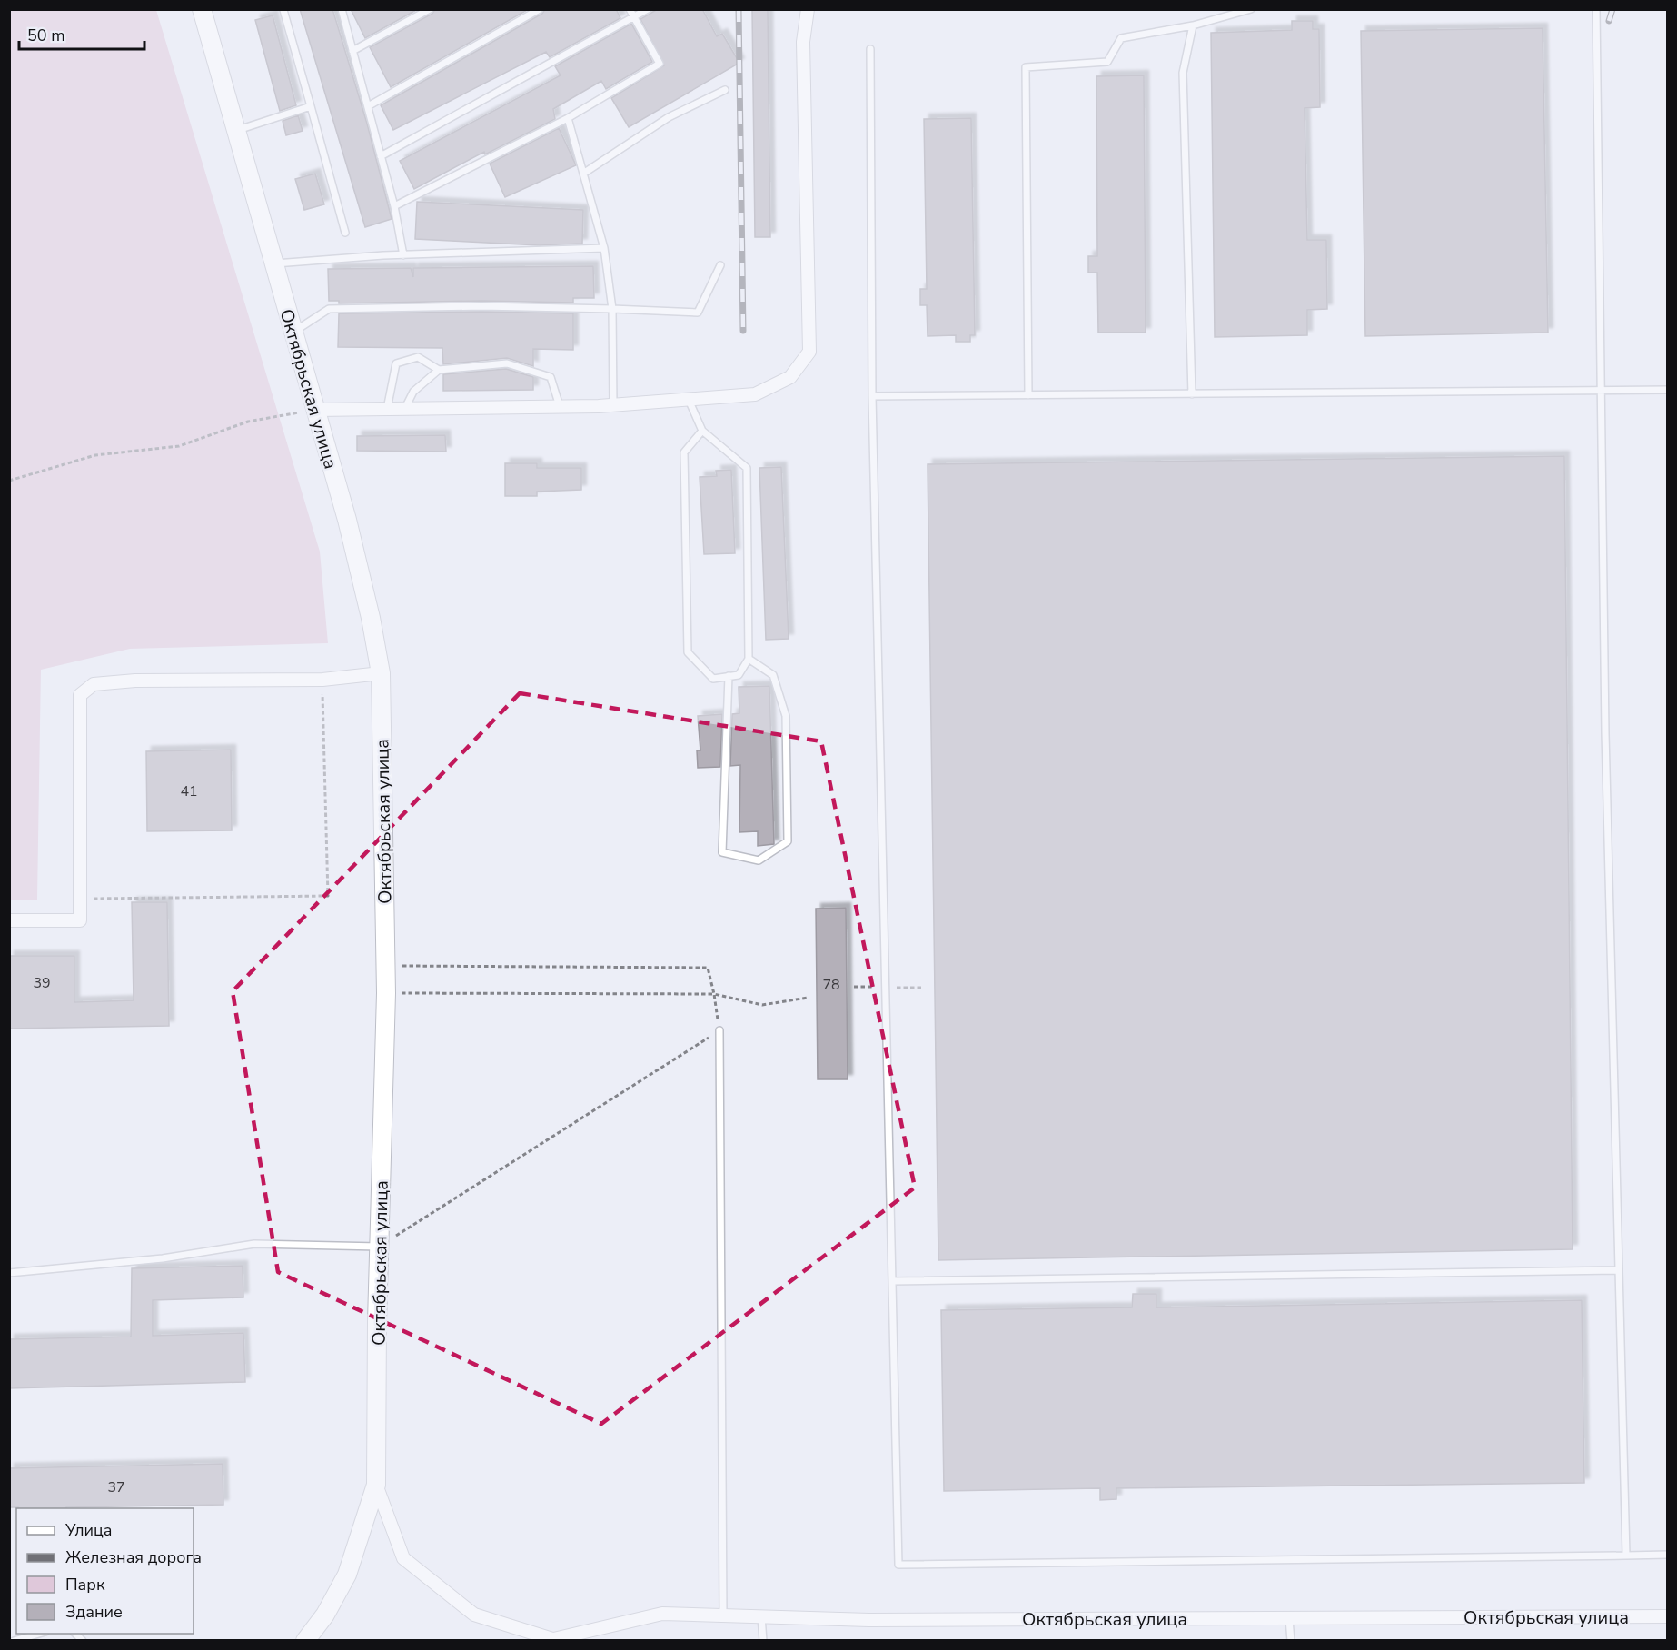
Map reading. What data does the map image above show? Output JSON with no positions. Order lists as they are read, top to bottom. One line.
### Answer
{"streets":{"main road":["Октябрьская улица"]},"house_numbers":["41","39","78","37"],"legend":["Улица","Железная дорога","Парк","Здание"],"scale_bar":"50 m"}
